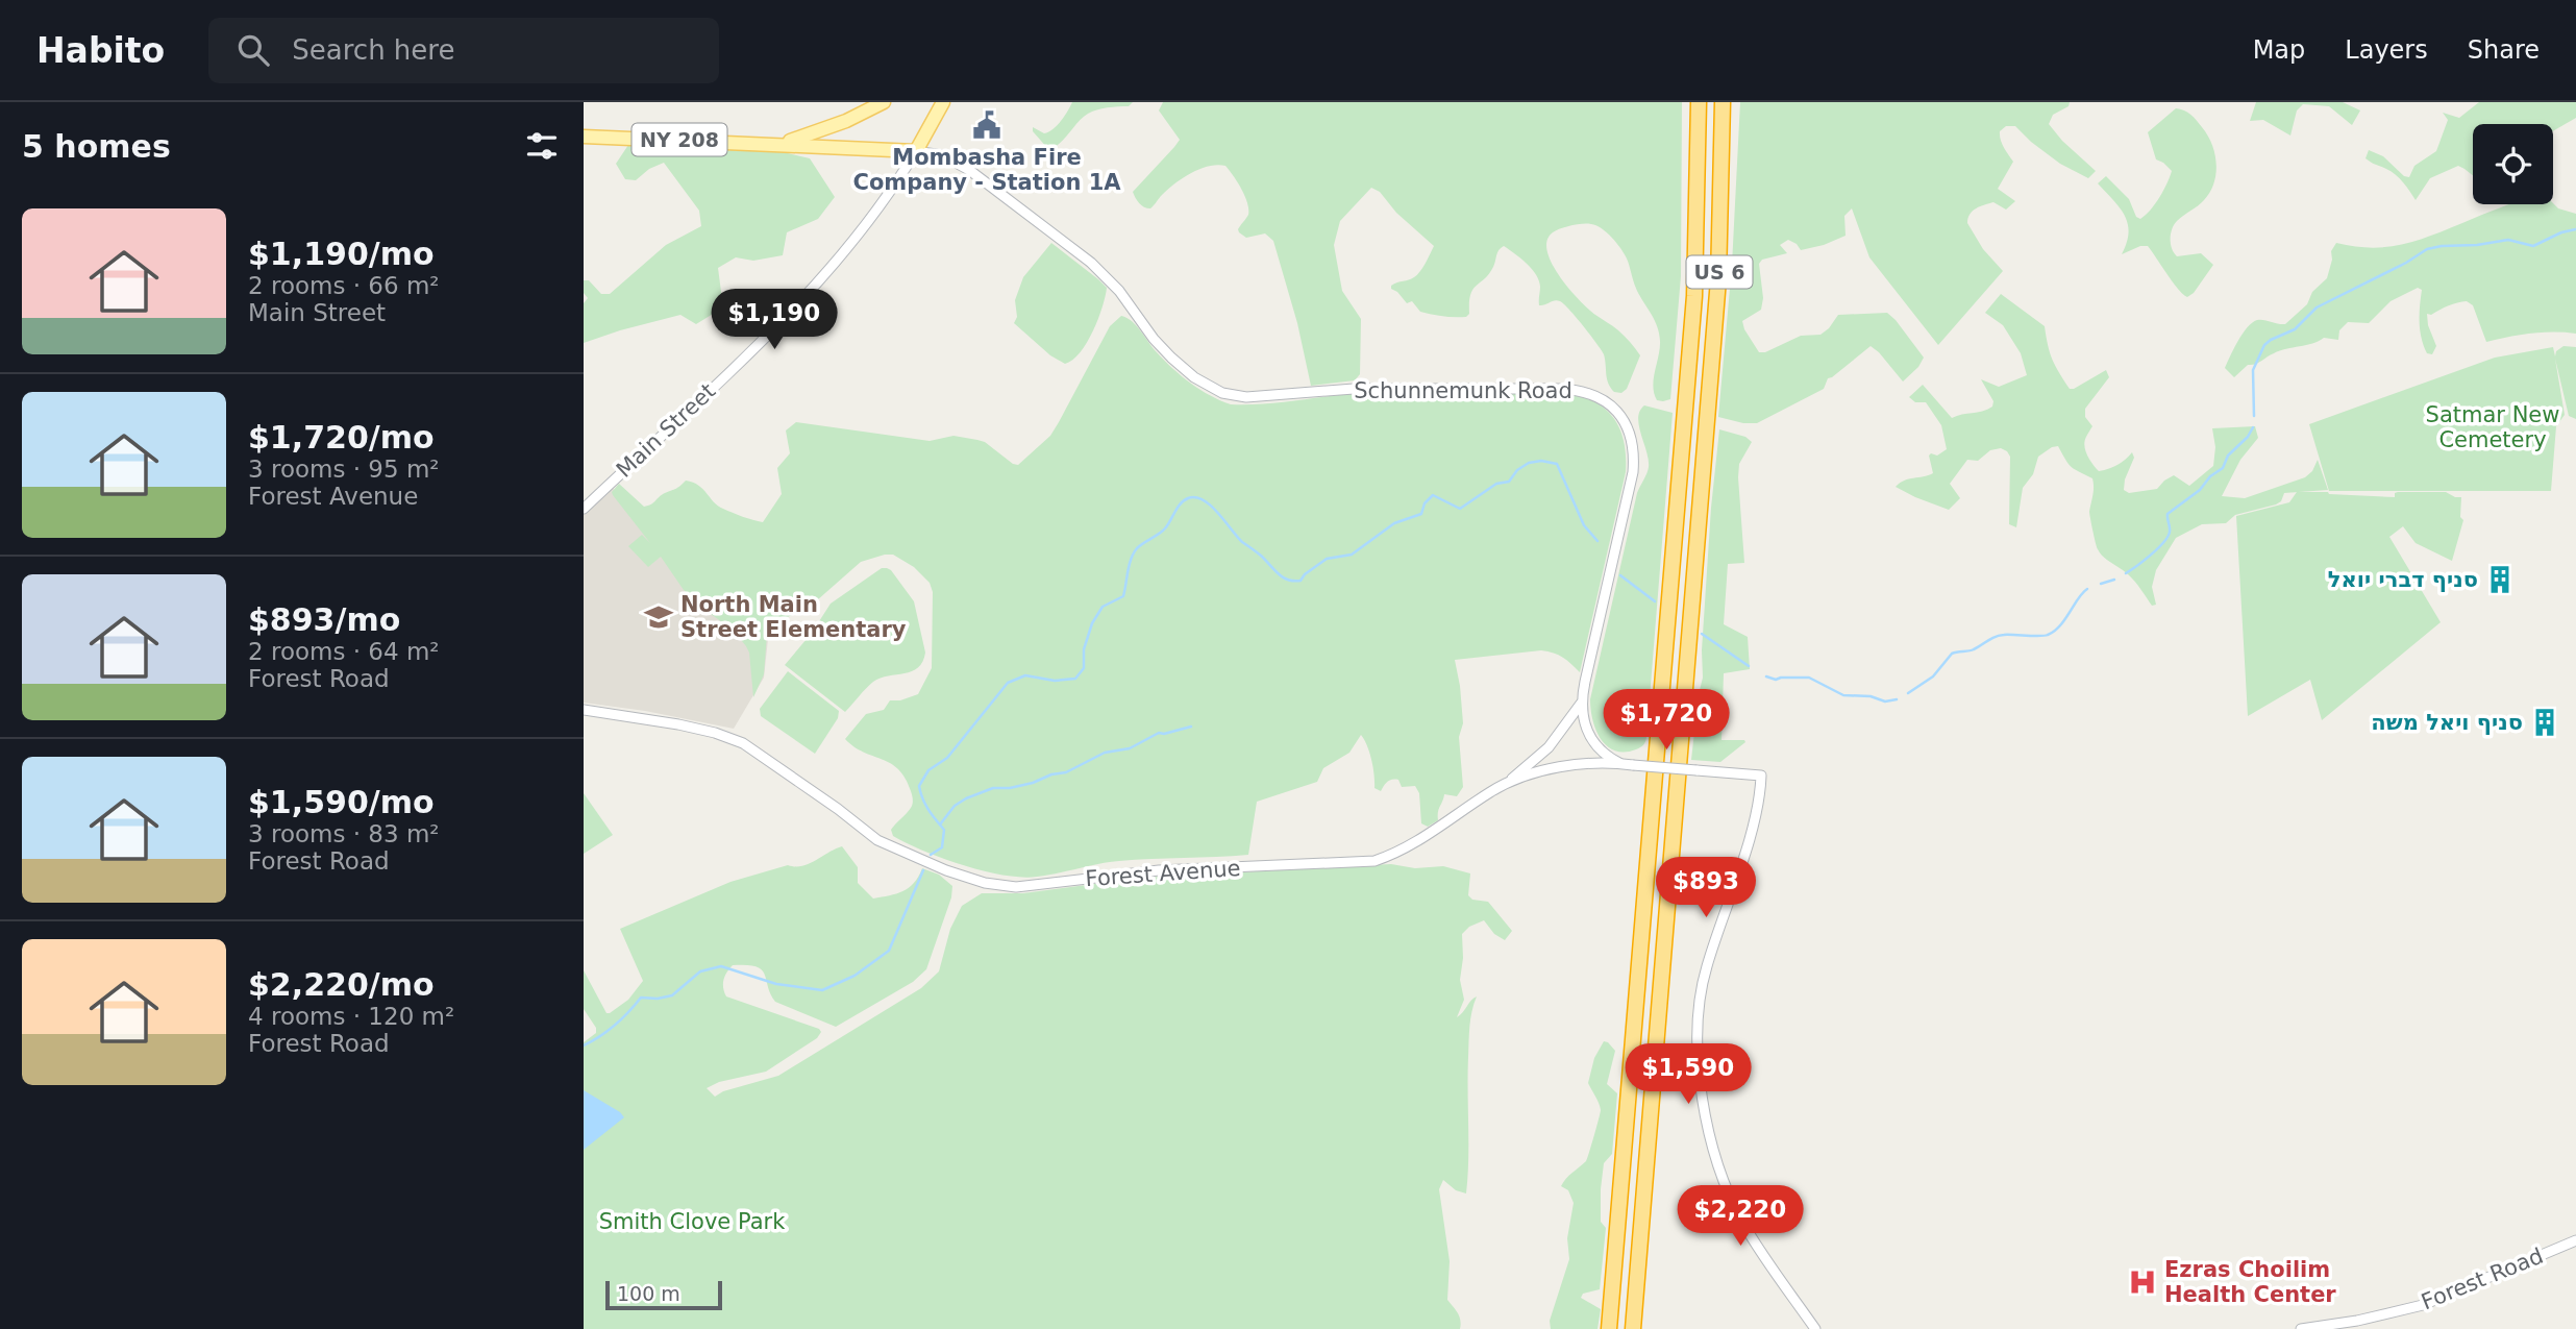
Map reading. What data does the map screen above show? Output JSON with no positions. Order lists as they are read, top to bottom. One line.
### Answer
{"streets":{"highway":["US 6"],"main road":["NY 208"],"street":["Schunnemunk Road","Main Street","Forest Avenue","Forest Road"]},"crossings":[["NY 208","Schunnemunk Road"],["NY 208","Main Street"],["Schunnemunk Road","Main Street"],["Schunnemunk Road","Forest Avenue"]],"parks":["Satmar New Cemetery","Smith Clove Park"],"places":{"public building":["Mombasha Fire Company - Station 1A"],"building":["סניף דברי יואל","סניף ויאל משה"],"school or university":["North Main Street Elementary"],"hospital":["Ezras Choilim Health Center"]},"scale_bar":"100 m","page":{"header":"Habito","search":"Search here","nav":["Map","Layers","Share"],"heading":"5 homes","list":[{"name":"$1,190/mo","note":"2 rooms · 66 m² · Main Street"},{"name":"$1,720/mo","note":"3 rooms · 95 m² · Forest Avenue"},{"name":"$893/mo","note":"2 rooms · 64 m² · Forest Road"},{"name":"$1,590/mo","note":"3 rooms · 83 m² · Forest Road"},{"name":"$2,220/mo","note":"4 rooms · 120 m² · Forest Road"}],"price":["$1,190","$1,720","$893","$1,590","$2,220"],"scale":"100 m"}}
